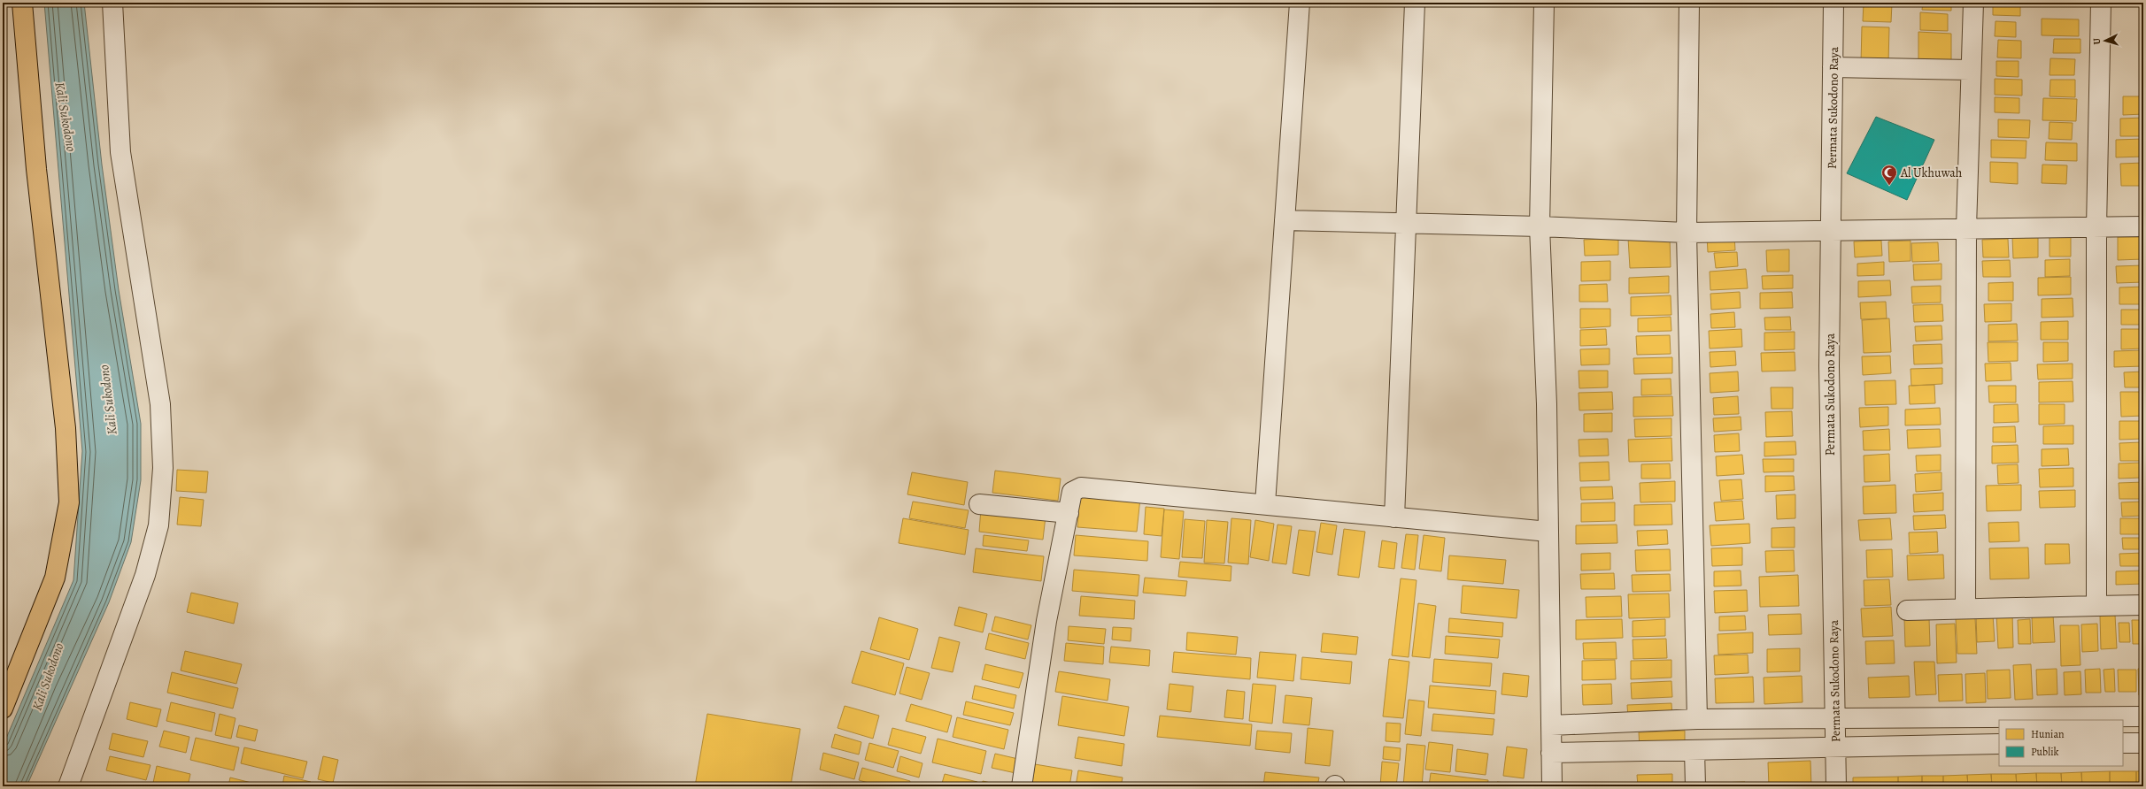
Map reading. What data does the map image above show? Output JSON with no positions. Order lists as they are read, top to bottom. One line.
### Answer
{"streets":{"street":["Permata Sukodono Raya"]},"water":["Kali Sukodono"],"places":{"mosque":["Al Ukhuwah"]},"legend":["Hunian","Publik"],"north":"left"}
